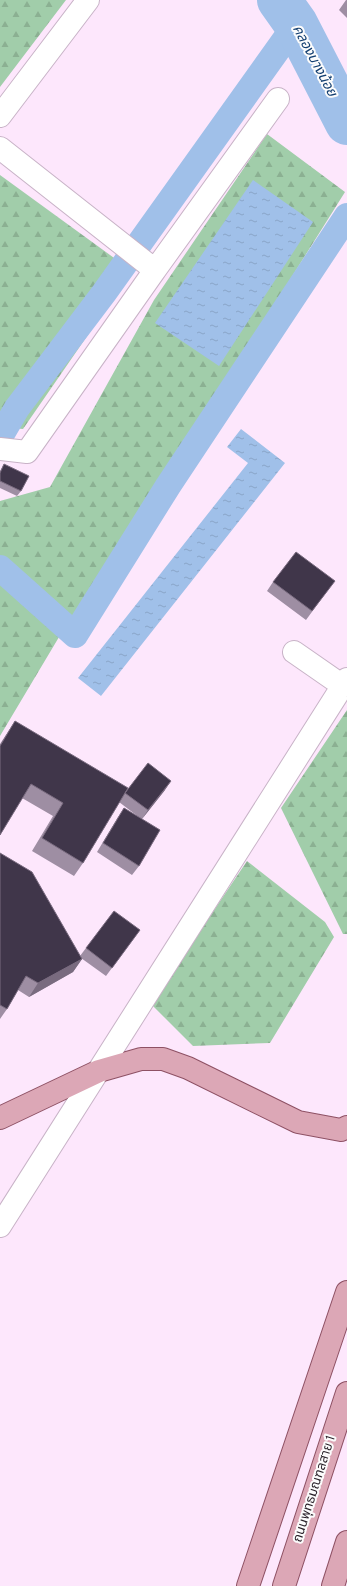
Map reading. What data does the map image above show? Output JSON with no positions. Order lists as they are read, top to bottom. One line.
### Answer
{"streets":{"main road":["ถนนพุทธมณฑลสาย 1"]},"water":["คลองบางน้อย"]}
